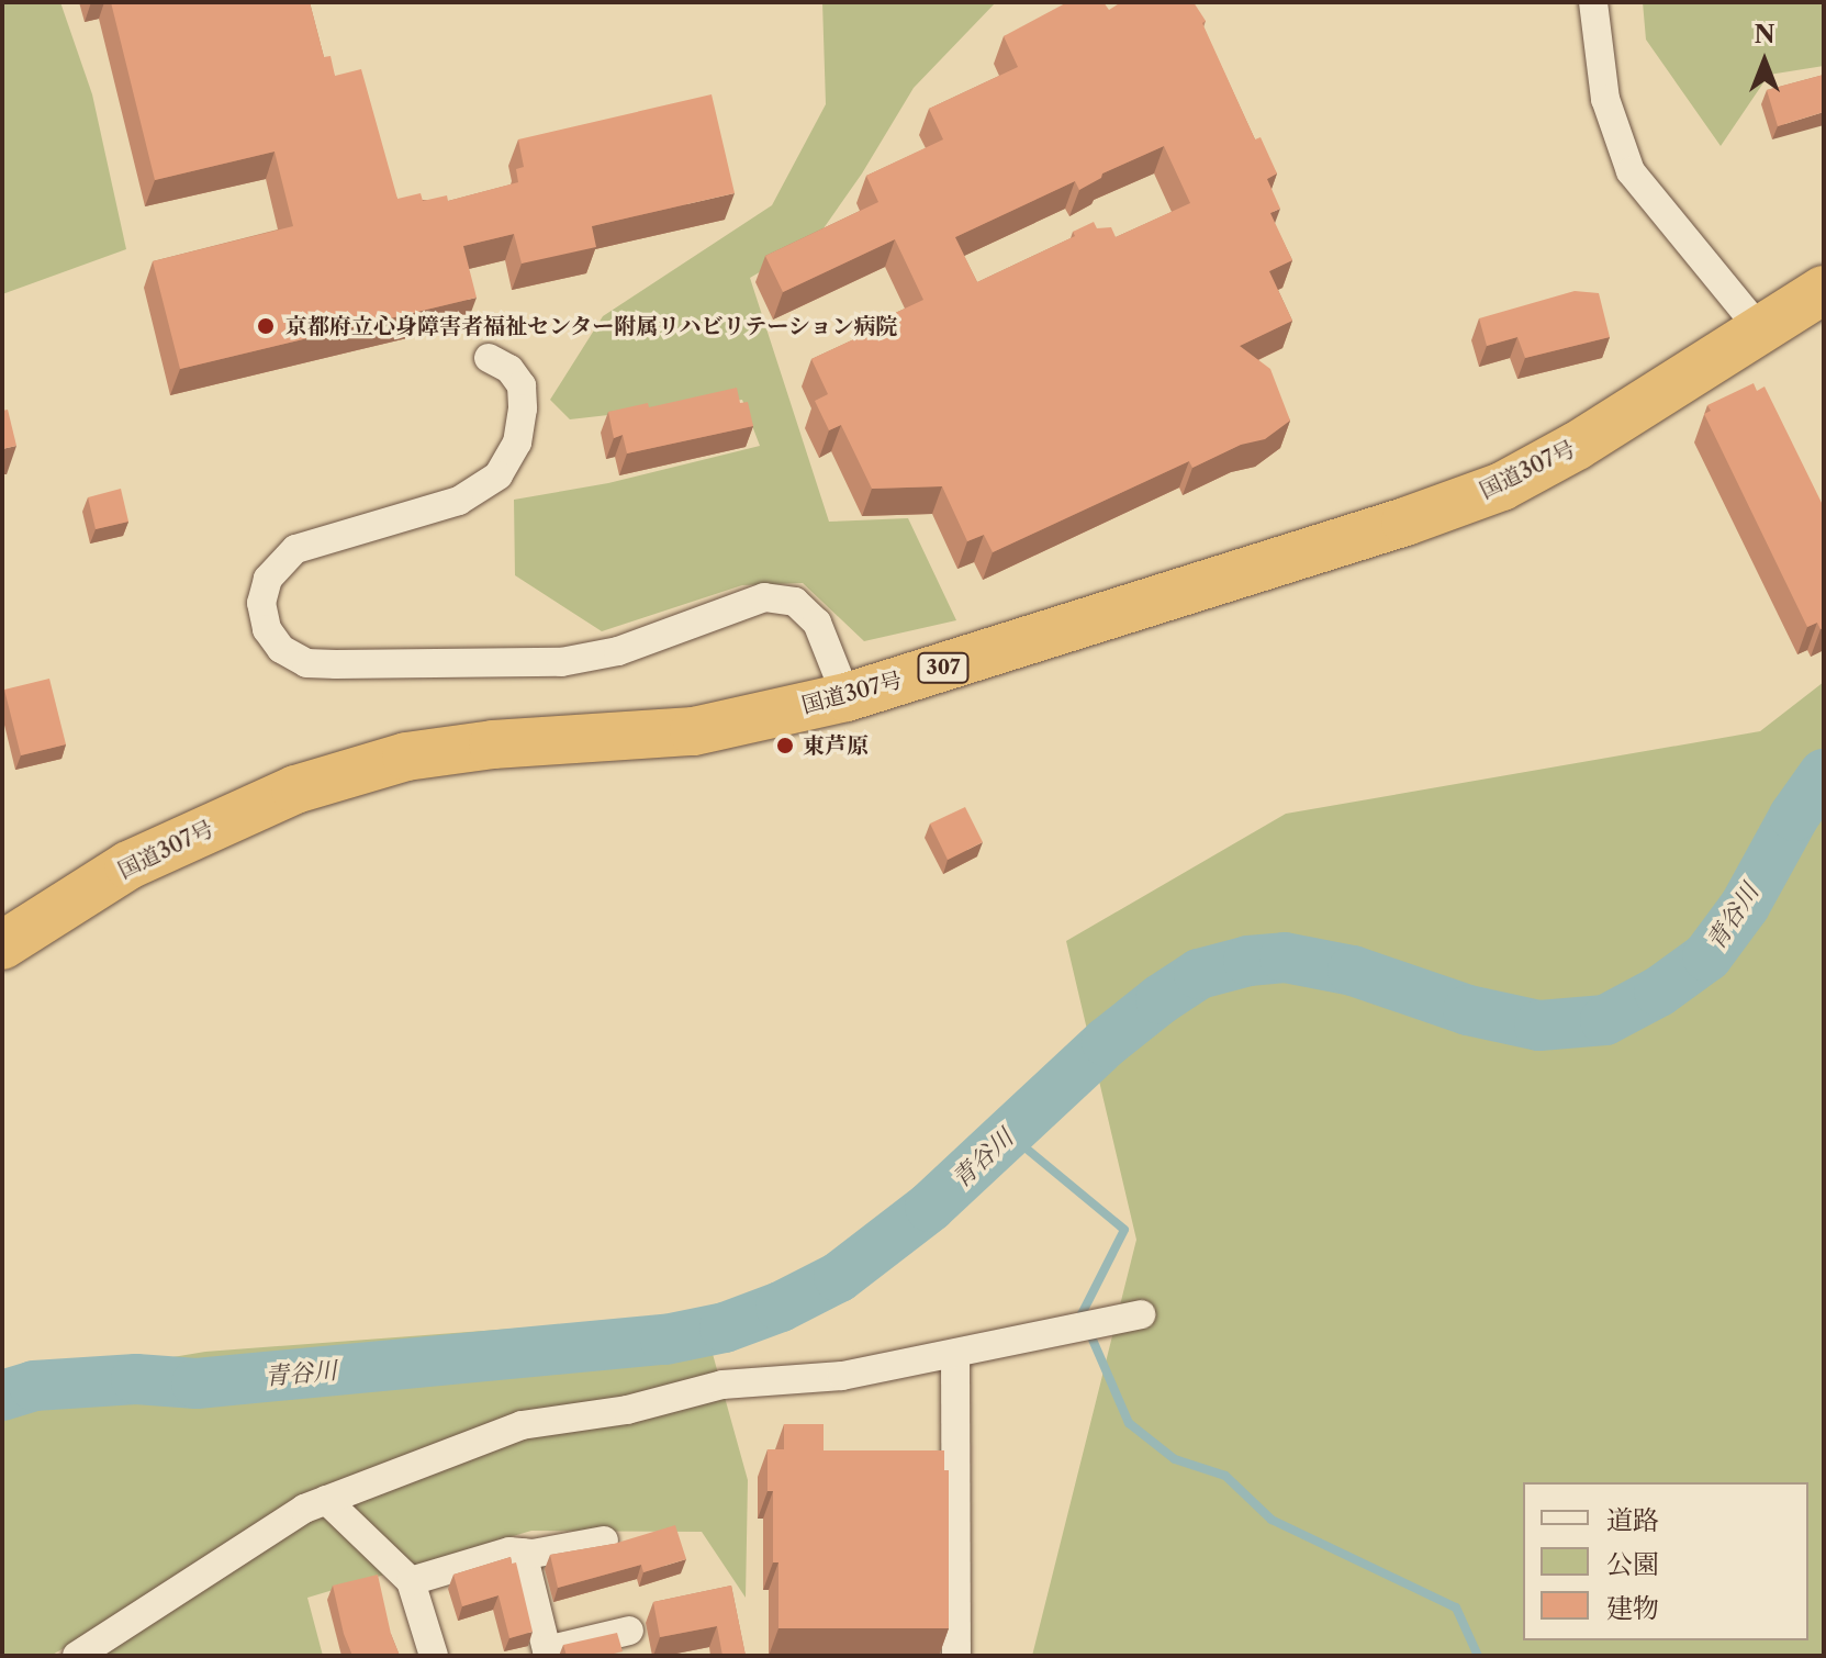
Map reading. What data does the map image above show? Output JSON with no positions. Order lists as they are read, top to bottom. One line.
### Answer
{"streets":{"highway":["国道307号","307"]},"water":["青谷川"],"places":["京都府立心身障害者福祉センター附属リハビリテーション病院","東芦原"],"legend":["道路","公園","建物"],"north":"top"}
